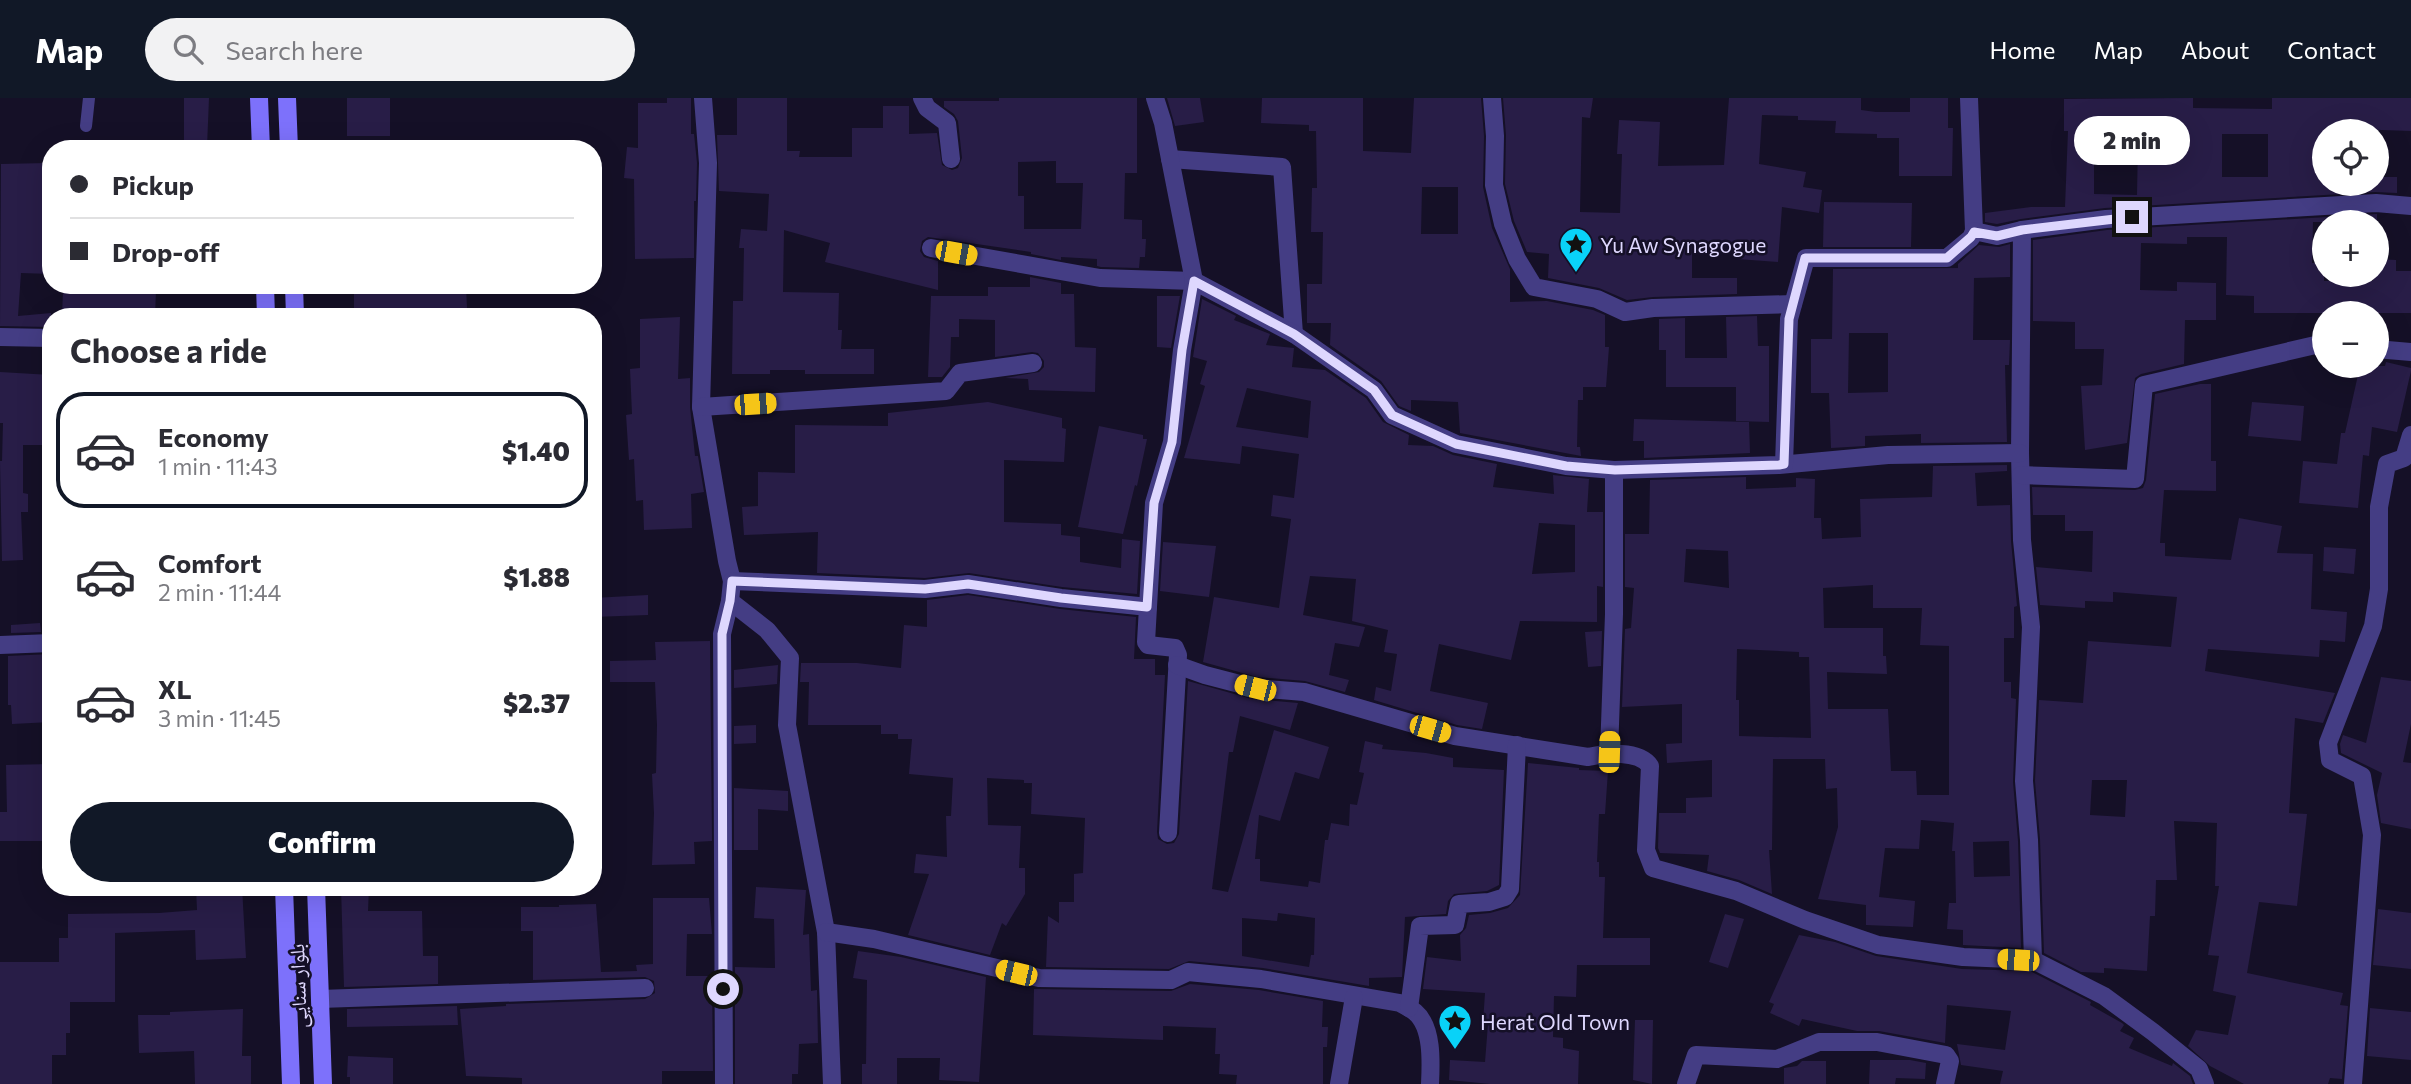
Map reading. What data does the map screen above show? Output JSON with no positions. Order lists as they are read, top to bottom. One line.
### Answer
{"streets":{"main road":["بلوار سنایی"]},"places":{"place":["Yu Aw Synagogue","Herat Old Town"]},"page":{"header":"Map","search":"Search here","nav":["Home","Map","About","Contact"],"bubble":"2 min","map_buttons":["+","−"],"banner":["Pickup","Drop-off"],"heading":"Choose a ride","list":[{"name":"Economy","note":"1 min · 11:43","value":"$1.40"},{"name":"Comfort","note":"2 min · 11:44","value":"$1.88"},{"name":"XL","note":"3 min · 11:45","value":"$2.37"}],"buttons":"Confirm"}}
